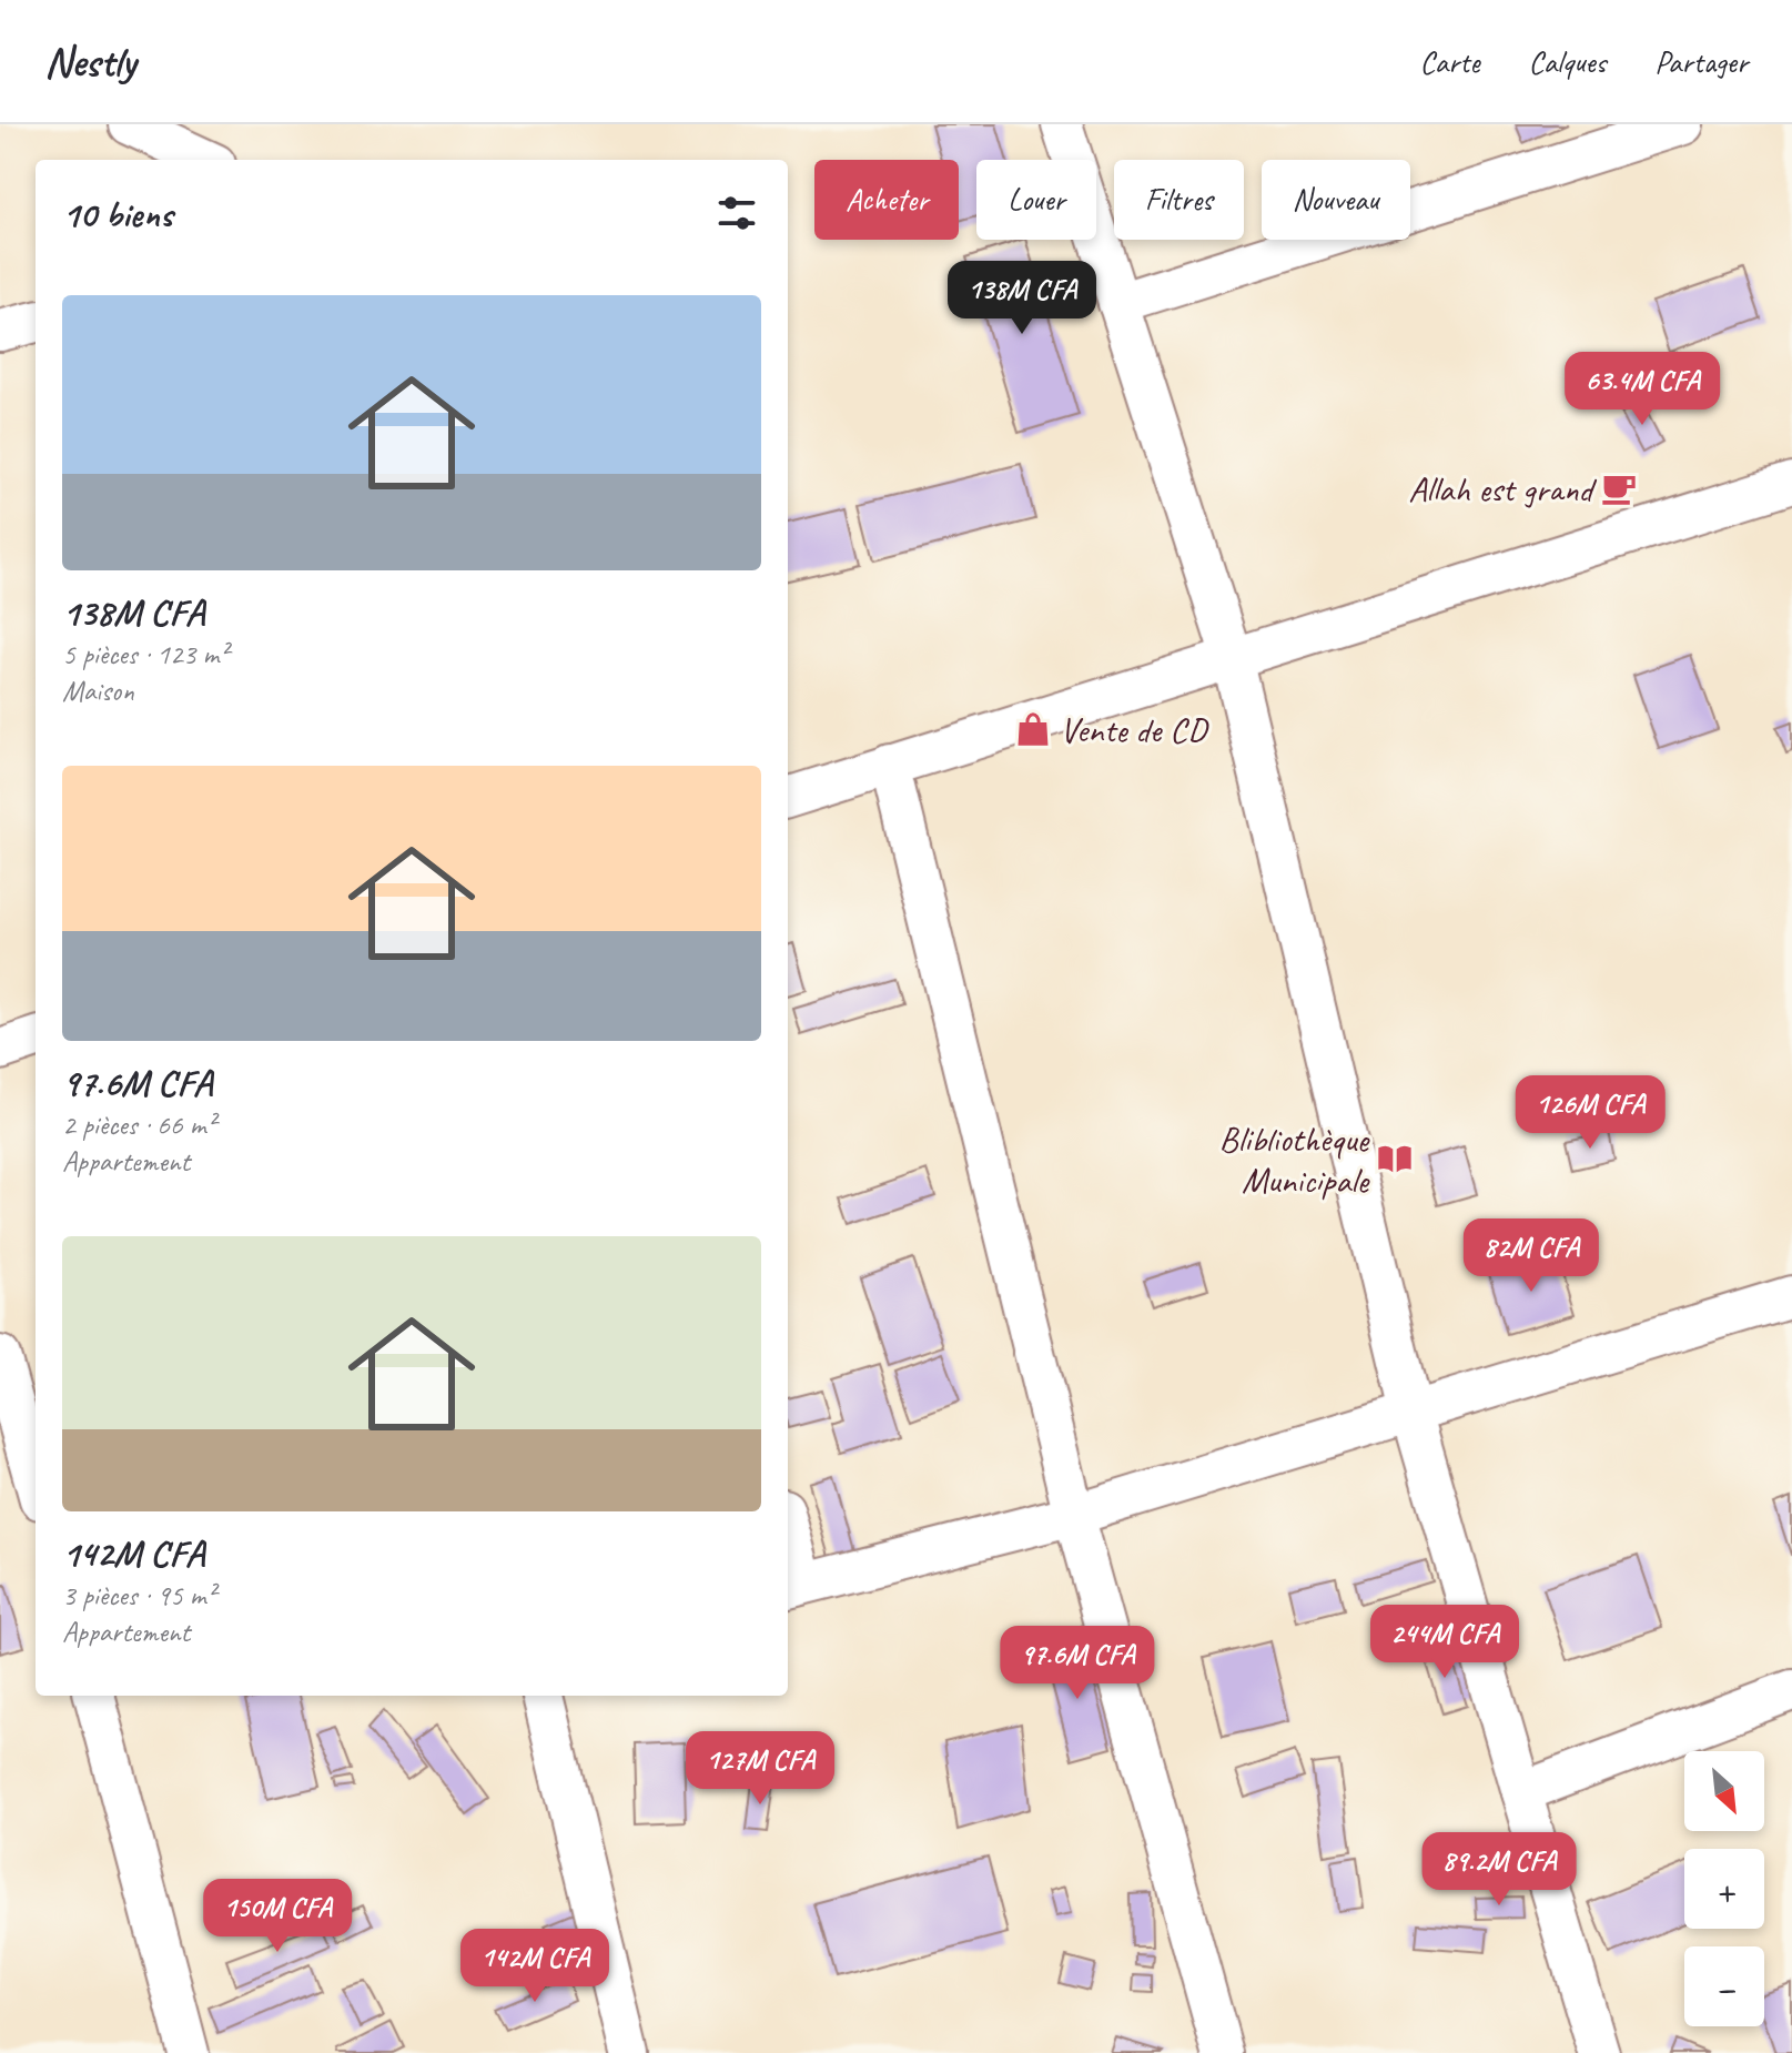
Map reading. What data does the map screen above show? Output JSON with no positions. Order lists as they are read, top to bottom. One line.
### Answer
{"places":{"cafe":["Allah est grand"],"shop":["Vente de CD"],"library":["Blibliothèque Municipale"]},"north":"bottom right","page":{"header":"Nestly","nav":["Carte","Calques","Partager"],"chip":["Acheter","Louer","Filtres","Nouveau"],"heading":"10 biens","price":["138M CFA","63.4M CFA","126M CFA","82M CFA","244M CFA","97.6M CFA","127M CFA","89.2M CFA","150M CFA","142M CFA"],"list":[{"name":"138M CFA","note":"5 pièces · 123 m² · Maison"},{"name":"97.6M CFA","note":"2 pièces · 66 m² · Appartement"},{"name":"142M CFA","note":"3 pièces · 95 m² · Appartement"}],"map_buttons":["+","−"]}}
